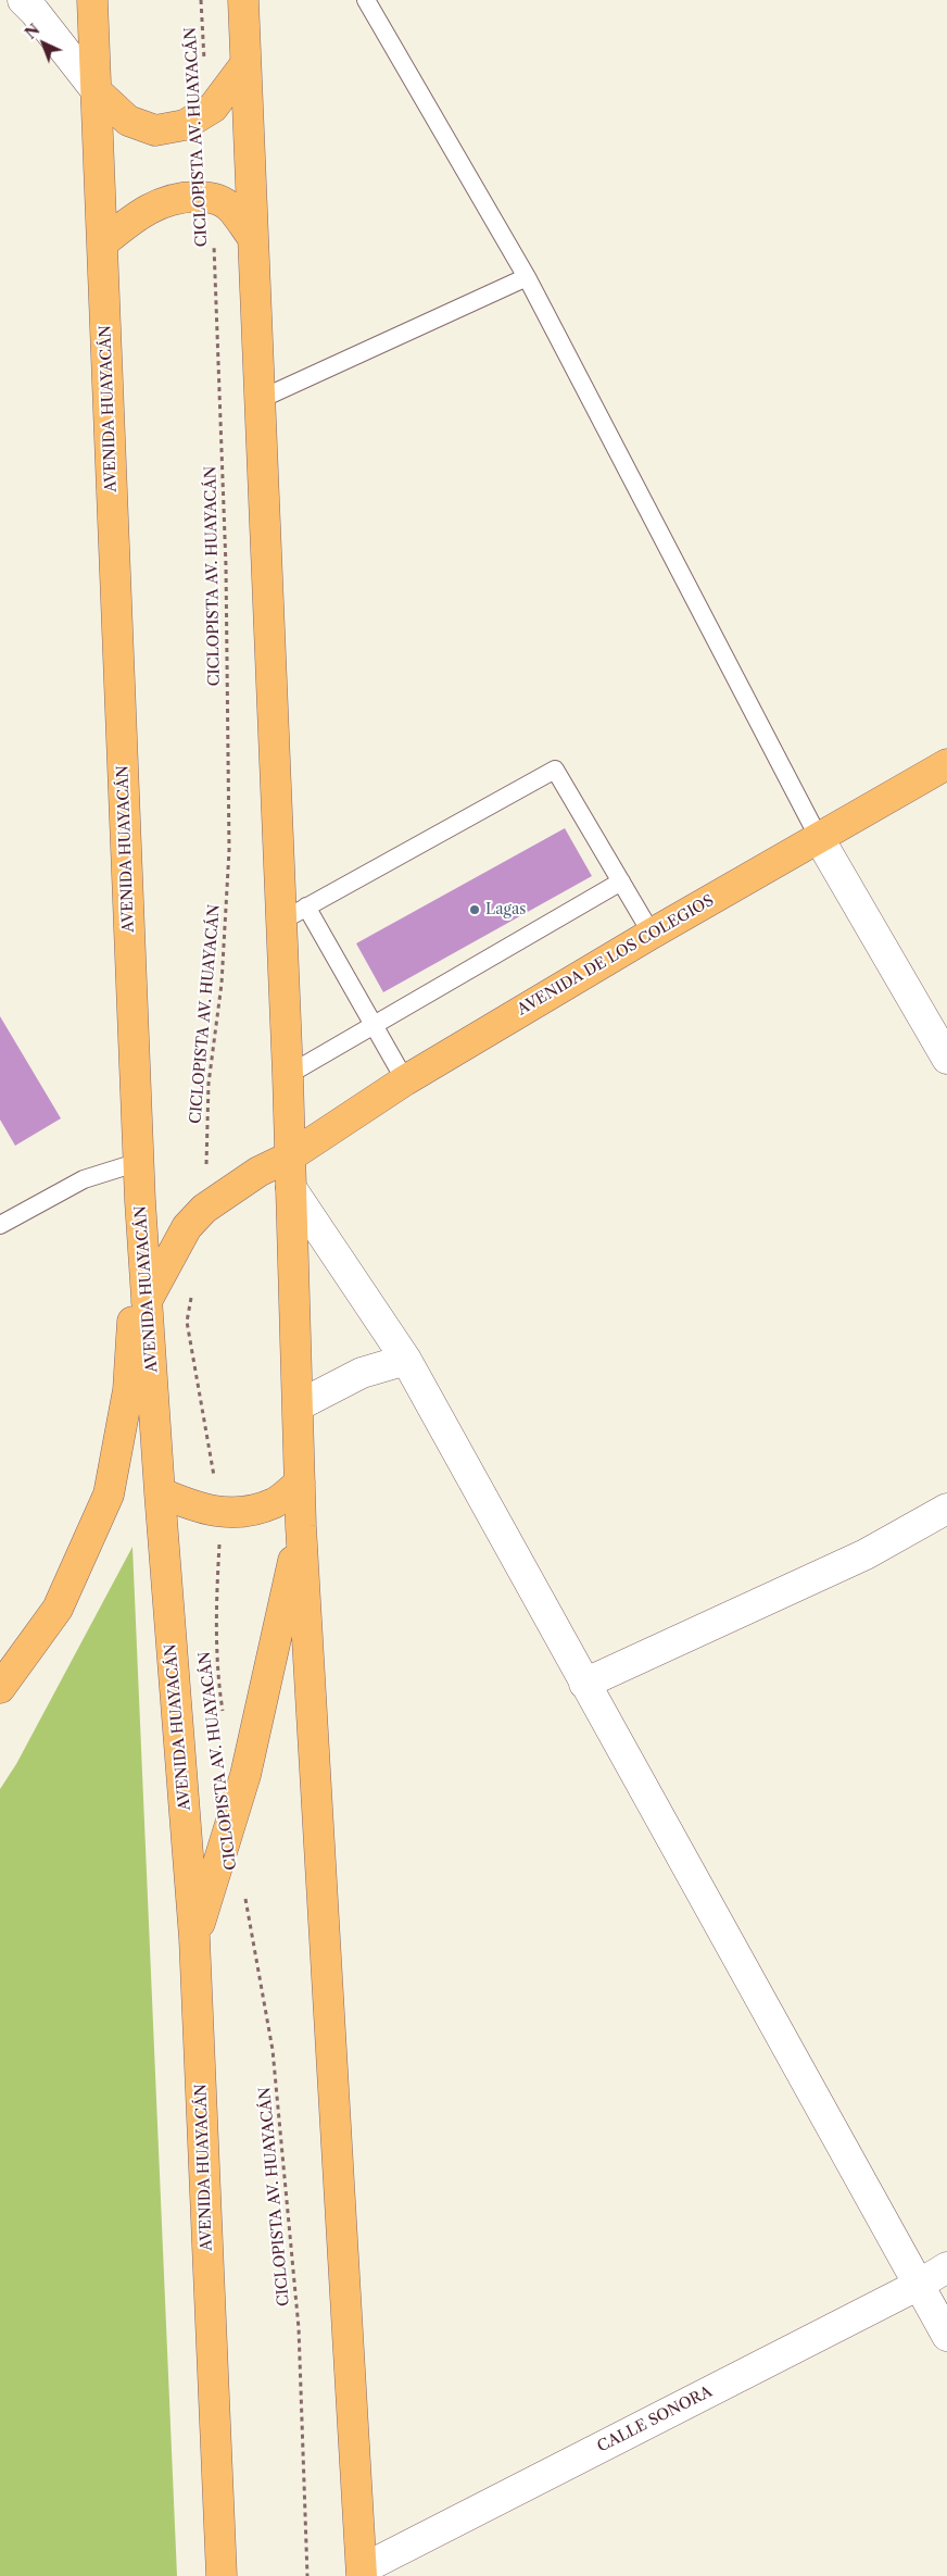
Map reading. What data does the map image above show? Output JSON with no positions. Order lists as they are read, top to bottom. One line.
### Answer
{"streets":{"main road":["AVENIDA HUAYACÁN","AVENIDA DE LOS COLEGIOS"],"street":["CALLE SONORA"],"path":["CICLOPISTA AV. HUAYACÁN"]},"crossings":[["CICLOPISTA AV. HUAYACÁN","AVENIDA DE LOS COLEGIOS"],["AVENIDA HUAYACÁN","AVENIDA DE LOS COLEGIOS"]],"places":["Lagas"],"north":"top left"}
